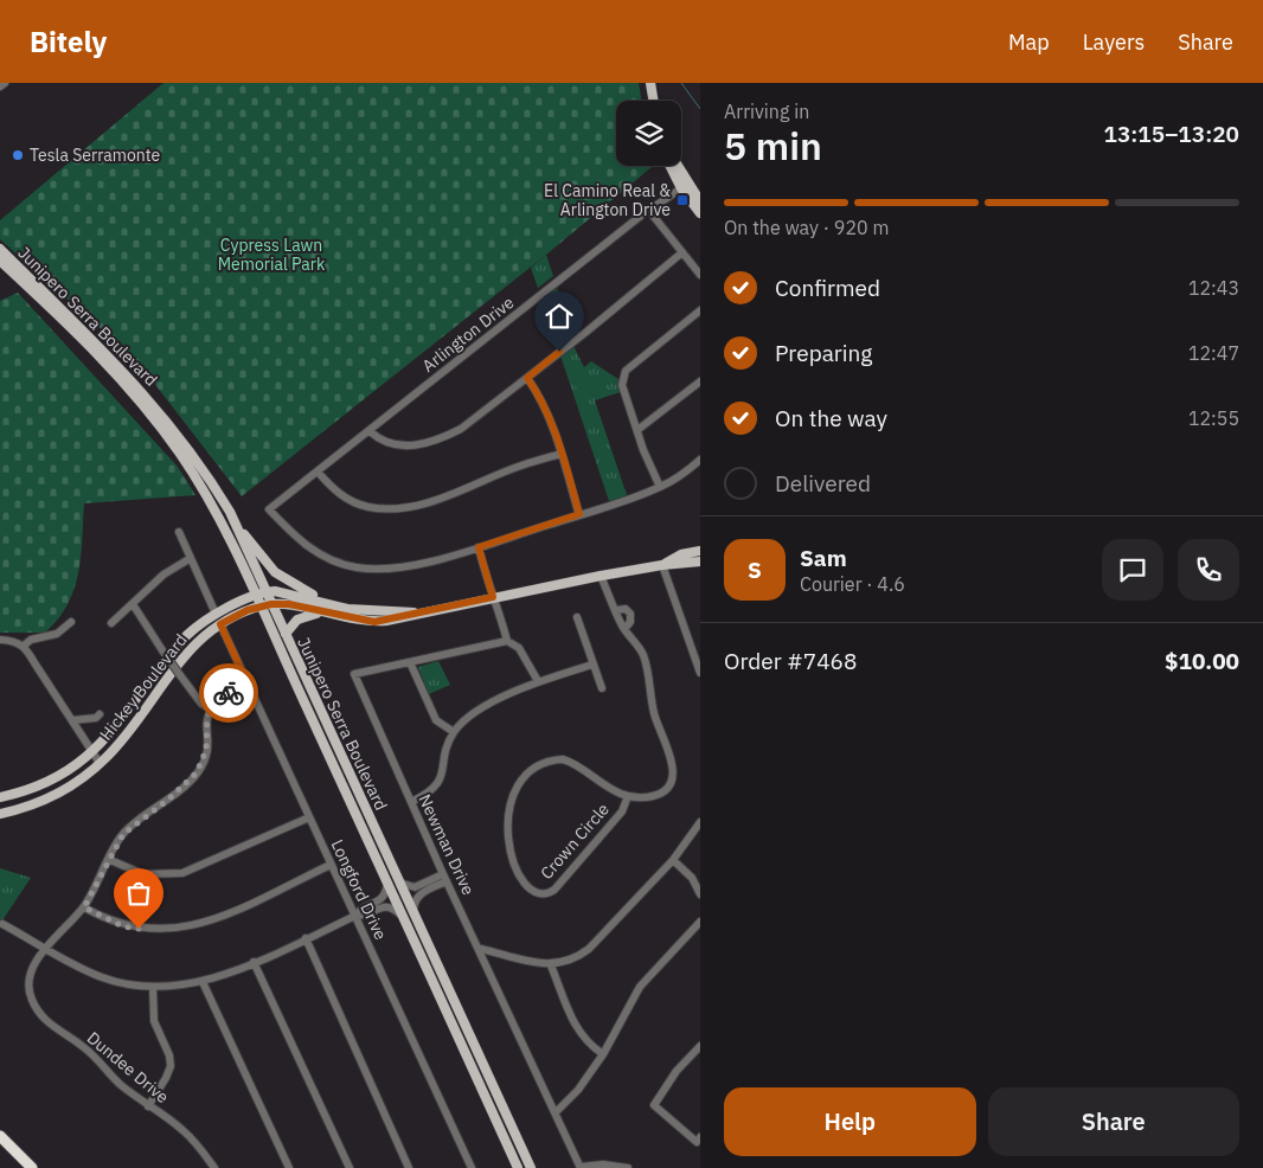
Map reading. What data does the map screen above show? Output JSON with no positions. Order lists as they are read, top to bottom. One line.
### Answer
{"streets":{"main road":["Junipero Serra Boulevard","Hickey Boulevard"],"street":["Arlington Drive","Crown Circle","Newman Drive","Longford Drive","Dundee Drive"]},"crossings":[["Junipero Serra Boulevard","Hickey Boulevard"],["Hickey Boulevard","Crown Circle"],["Hickey Boulevard","Longford Drive"]],"parks":["Cypress Lawn Memorial Park"],"places":{"other":["Tesla Serramonte"],"transit":["El Camino Real & Arlington Drive"]},"page":{"header":"Bitely","nav":["Map","Layers","Share"],"heading":["5 min","Arriving in","13:15–13:20"],"panel":["Sam","Courier · 4.6","Order #7468","$10.00"],"bar":"On the way · 920 m","list":[["Confirmed","12:43"],["Preparing","12:47"],["On the way","12:55"],"Delivered"],"round":"S","buttons":["Help","Share"]}}
